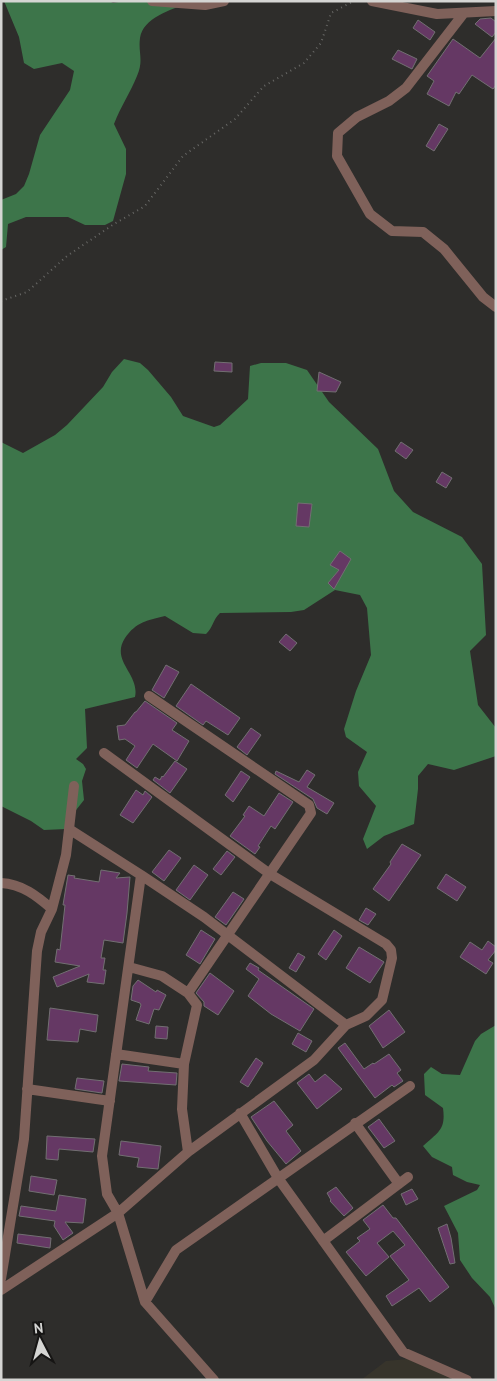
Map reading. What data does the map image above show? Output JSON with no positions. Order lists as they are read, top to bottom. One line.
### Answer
{"north":"top"}
